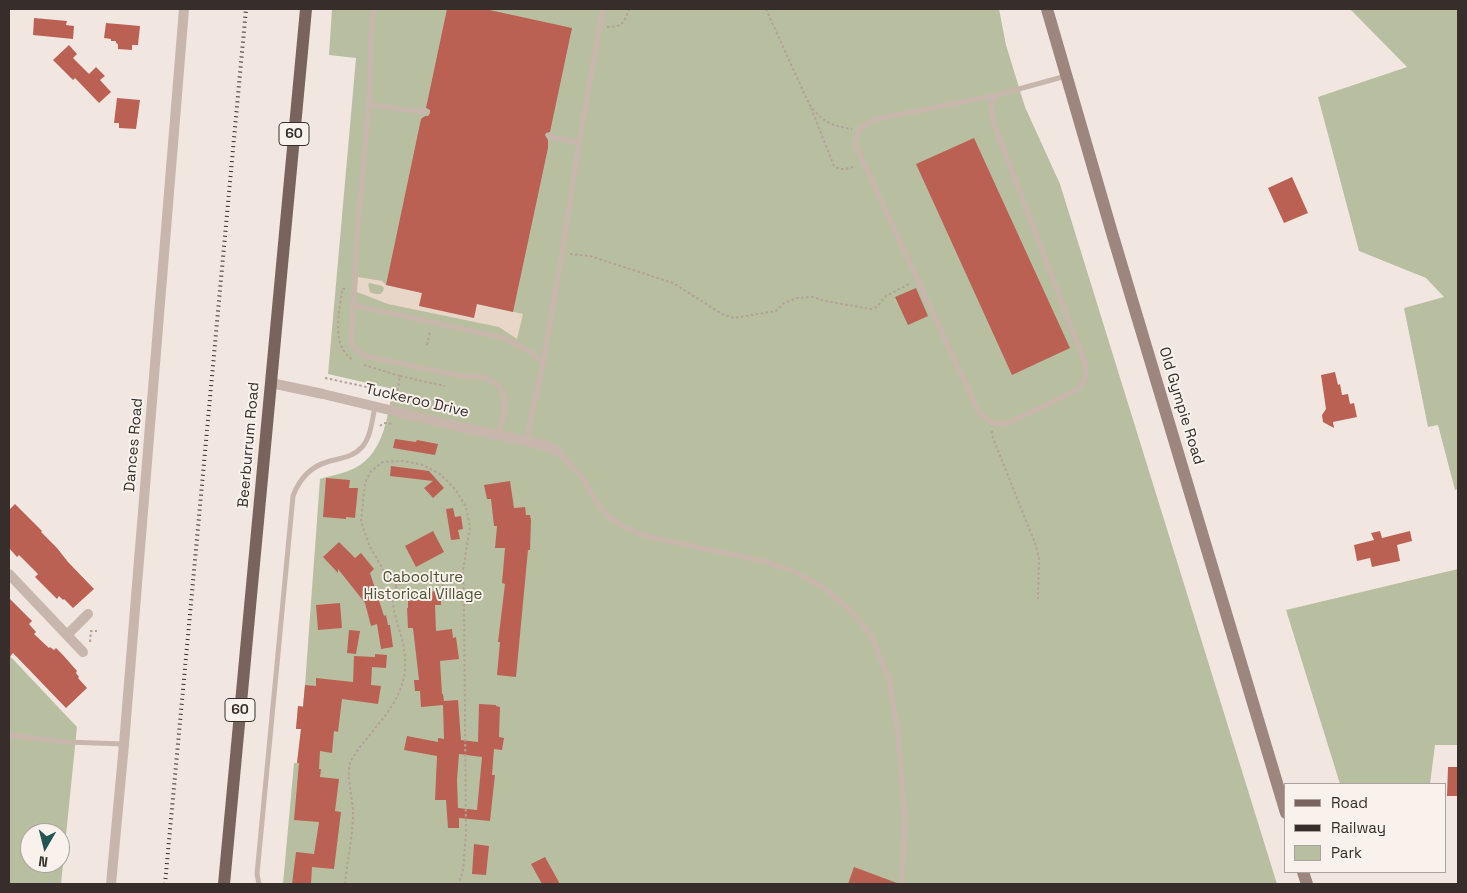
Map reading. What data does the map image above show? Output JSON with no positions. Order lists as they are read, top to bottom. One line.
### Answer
{"streets":{"main road":["60","Old Gympie Road","Beerburrum Road"],"street":["Tuckeroo Drive","Dances Road"]},"crossings":[["Tuckeroo Drive","Beerburrum Road"]],"parks":["Caboolture Historical Village"],"legend":["Road","Railway","Park"],"north":"bottom"}
